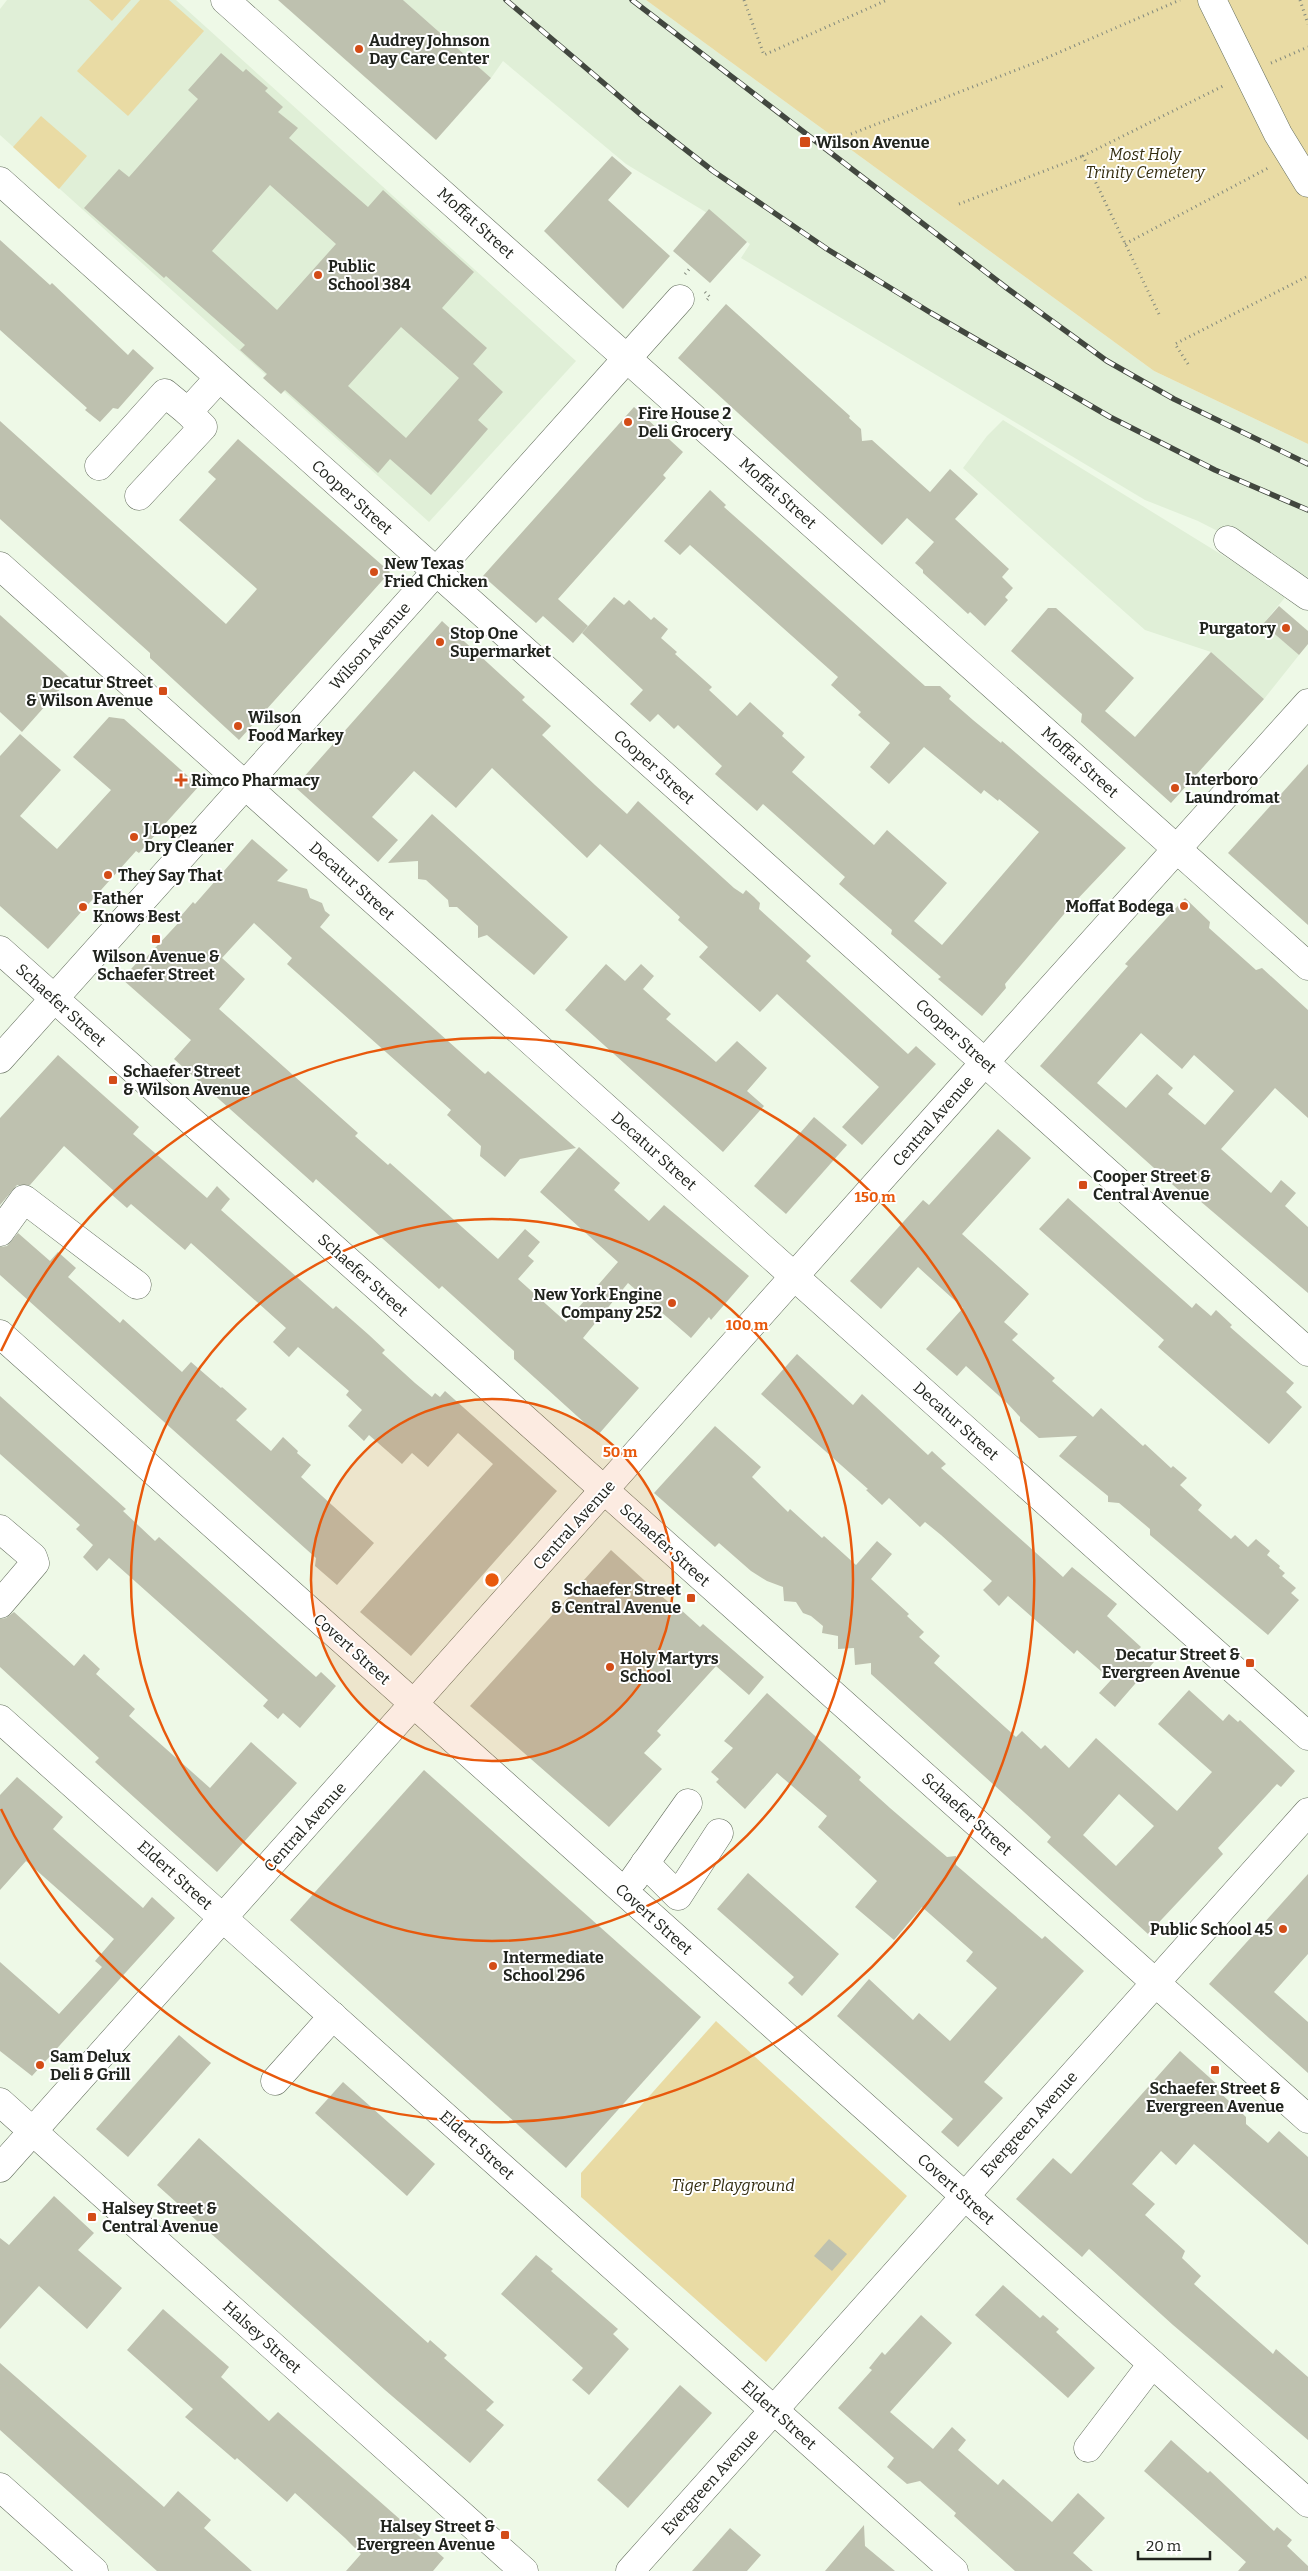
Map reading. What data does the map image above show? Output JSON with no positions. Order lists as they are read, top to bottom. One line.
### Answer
{"streets":{"street":["Moffat Street","Cooper Street","Wilson Avenue","Decatur Street","Schaefer Street","Central Avenue","Covert Street","Eldert Street","Evergreen Avenue","Halsey Street"]},"crossings":[["Moffat Street","Wilson Avenue"],["Moffat Street","Central Avenue"],["Cooper Street","Wilson Avenue"],["Cooper Street","Central Avenue"],["Wilson Avenue","Decatur Street"],["Wilson Avenue","Schaefer Street"],["Decatur Street","Central Avenue"],["Schaefer Street","Central Avenue"],["Schaefer Street","Evergreen Avenue"],["Central Avenue","Covert Street"],["Central Avenue","Eldert Street"],["Central Avenue","Halsey Street"],["Covert Street","Evergreen Avenue"],["Eldert Street","Evergreen Avenue"]],"parks":["Most Holy Trinity Cemetery","Tiger Playground"],"places":{"other":["Audrey Johnson Day Care Center","Public School 384","Fire House 2 Deli Grocery","New Texas Fried Chicken","Purgatory","Stop One Supermarket","Wilson Food Markey","Interboro Laundromat","J Lopez Dry Cleaner","They Say That","Moffat Bodega","Father Knows Best","New York Engine Company 252","Holy Martyrs School","Public School 45","Intermediate School 296","Sam Delux Deli & Grill"],"transit":["Wilson Avenue","Decatur Street & Wilson Avenue","Wilson Avenue & Schaefer Street","Schaefer Street & Wilson Avenue","Cooper Street & Central Avenue","Schaefer Street & Central Avenue","Decatur Street & Evergreen Avenue","Schaefer Street & Evergreen Avenue","Halsey Street & Central Avenue","Halsey Street & Evergreen Avenue"],"health":["Rimco Pharmacy"]},"scale_bar":"20 m","rings":["150 m","100 m","50 m"]}
